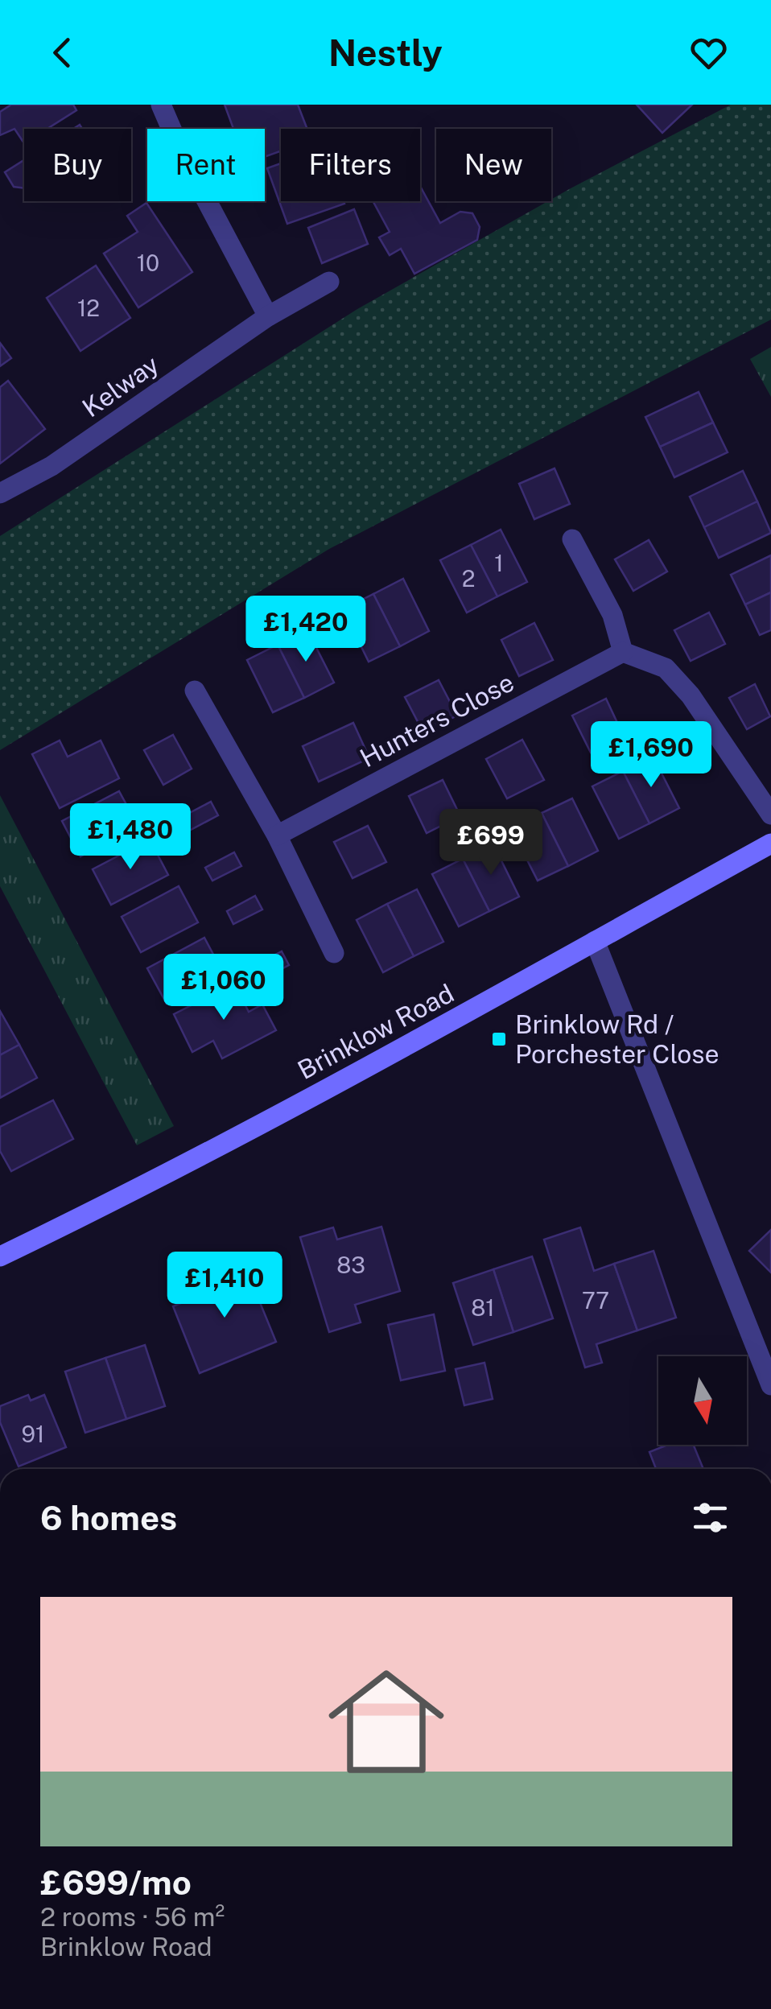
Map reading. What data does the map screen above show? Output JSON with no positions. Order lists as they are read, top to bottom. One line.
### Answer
{"streets":{"main road":["Brinklow Road"],"street":["Kelway","Hunters Close"]},"places":{"transit":["Brinklow Rd / Porchester Close"]},"house_numbers":["10","12","1","2","83","77","81","91"],"north":"bottom","page":{"header":"Nestly","chip":["Buy","Rent","Filters","New"],"price":["£1,420","£1,690","£1,480","£699","£1,060","£1,410"],"heading":"6 homes","list":[{"name":"£699/mo","note":"2 rooms · 56 m² · Brinklow Road"}]}}
